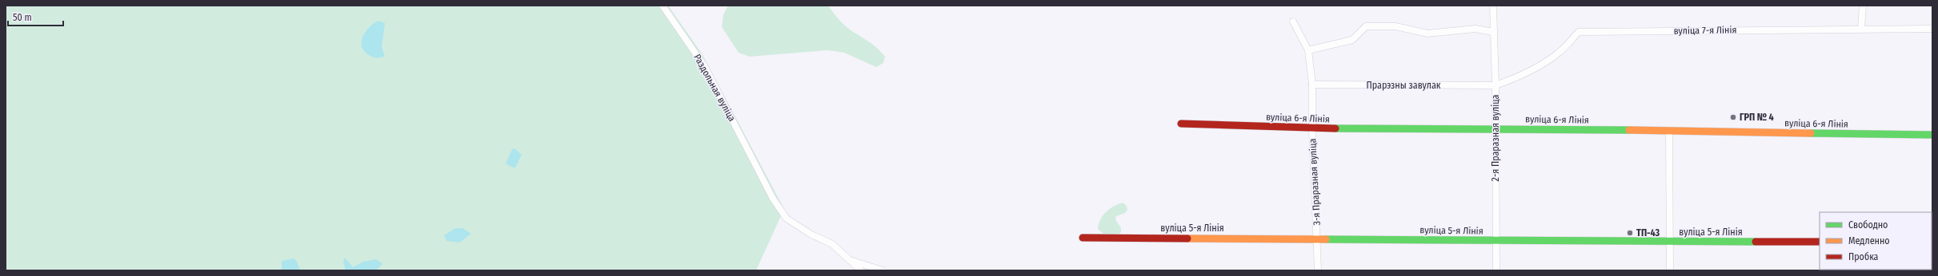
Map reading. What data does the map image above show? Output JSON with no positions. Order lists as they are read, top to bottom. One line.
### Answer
{"streets":{"street":["вуліца 7-я Лінія","Прарэзны завулак","Раздольная вуліца","вуліца 6-я Лінія","2-я Праразная вуліца","3-я Праразная вуліца","вуліца 5-я Лінія"]},"crossings":[["вуліца 7-я Лінія","Прарэзны завулак"],["вуліца 7-я Лінія","2-я Праразная вуліца"],["Прарэзны завулак","2-я Праразная вуліца"],["Прарэзны завулак","3-я Праразная вуліца"],["вуліца 6-я Лінія","2-я Праразная вуліца"],["вуліца 6-я Лінія","3-я Праразная вуліца"],["2-я Праразная вуліца","вуліца 5-я Лінія"],["3-я Праразная вуліца","вуліца 5-я Лінія"]],"places":["ГРП № 4","ТП-43"],"legend":["Свободно","Медленно","Пробка"],"scale_bar":"50 m"}
